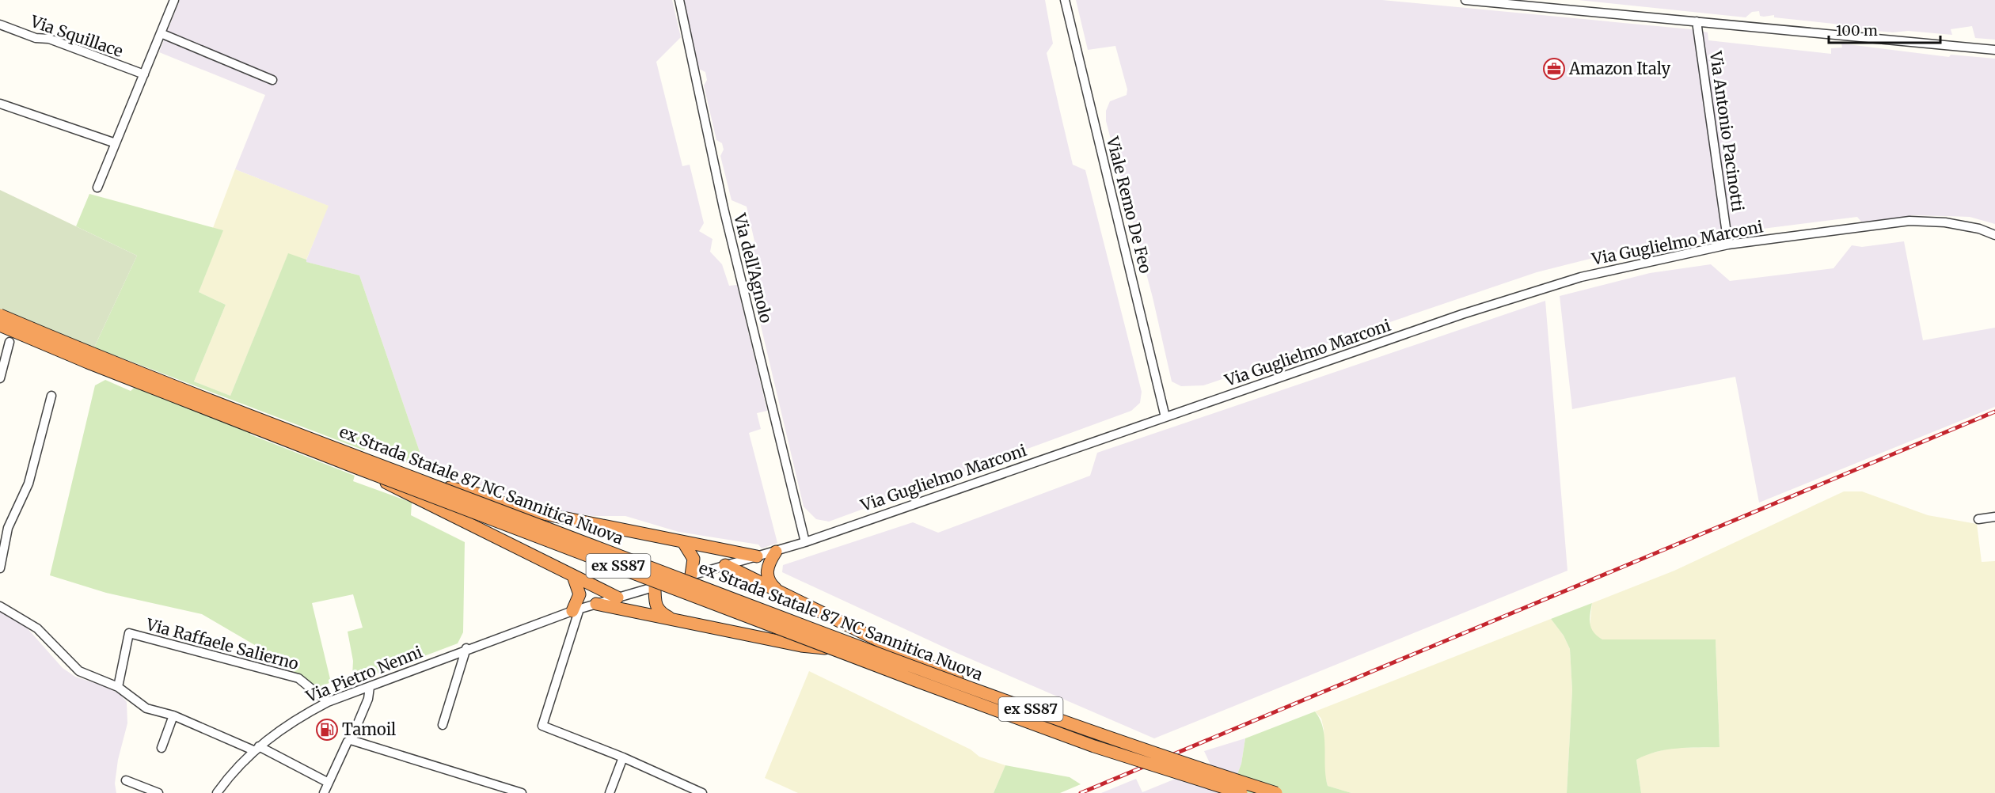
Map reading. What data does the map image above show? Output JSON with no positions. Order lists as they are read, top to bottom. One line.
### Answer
{"streets":{"highway":["ex Strada Statale 87 NC Sannitica Nuova","ex SS87"],"street":["Via Squillace","Via Antonio Pacinotti","Viale Remo De Feo","Via Guglielmo Marconi","Via dell'Agnolo","Via Raffaele Salierno","Via Pietro Nenni"]},"crossings":[["Via Antonio Pacinotti","Via Guglielmo Marconi"],["Viale Remo De Feo","Via Guglielmo Marconi"],["Via Guglielmo Marconi","Via dell'Agnolo"],["Via Guglielmo Marconi","Via Pietro Nenni"],["Via Raffaele Salierno","Via Pietro Nenni"]],"places":{"office":["Amazon Italy"],"fuel station":["Tamoil"]},"scale_bar":"100 m"}
